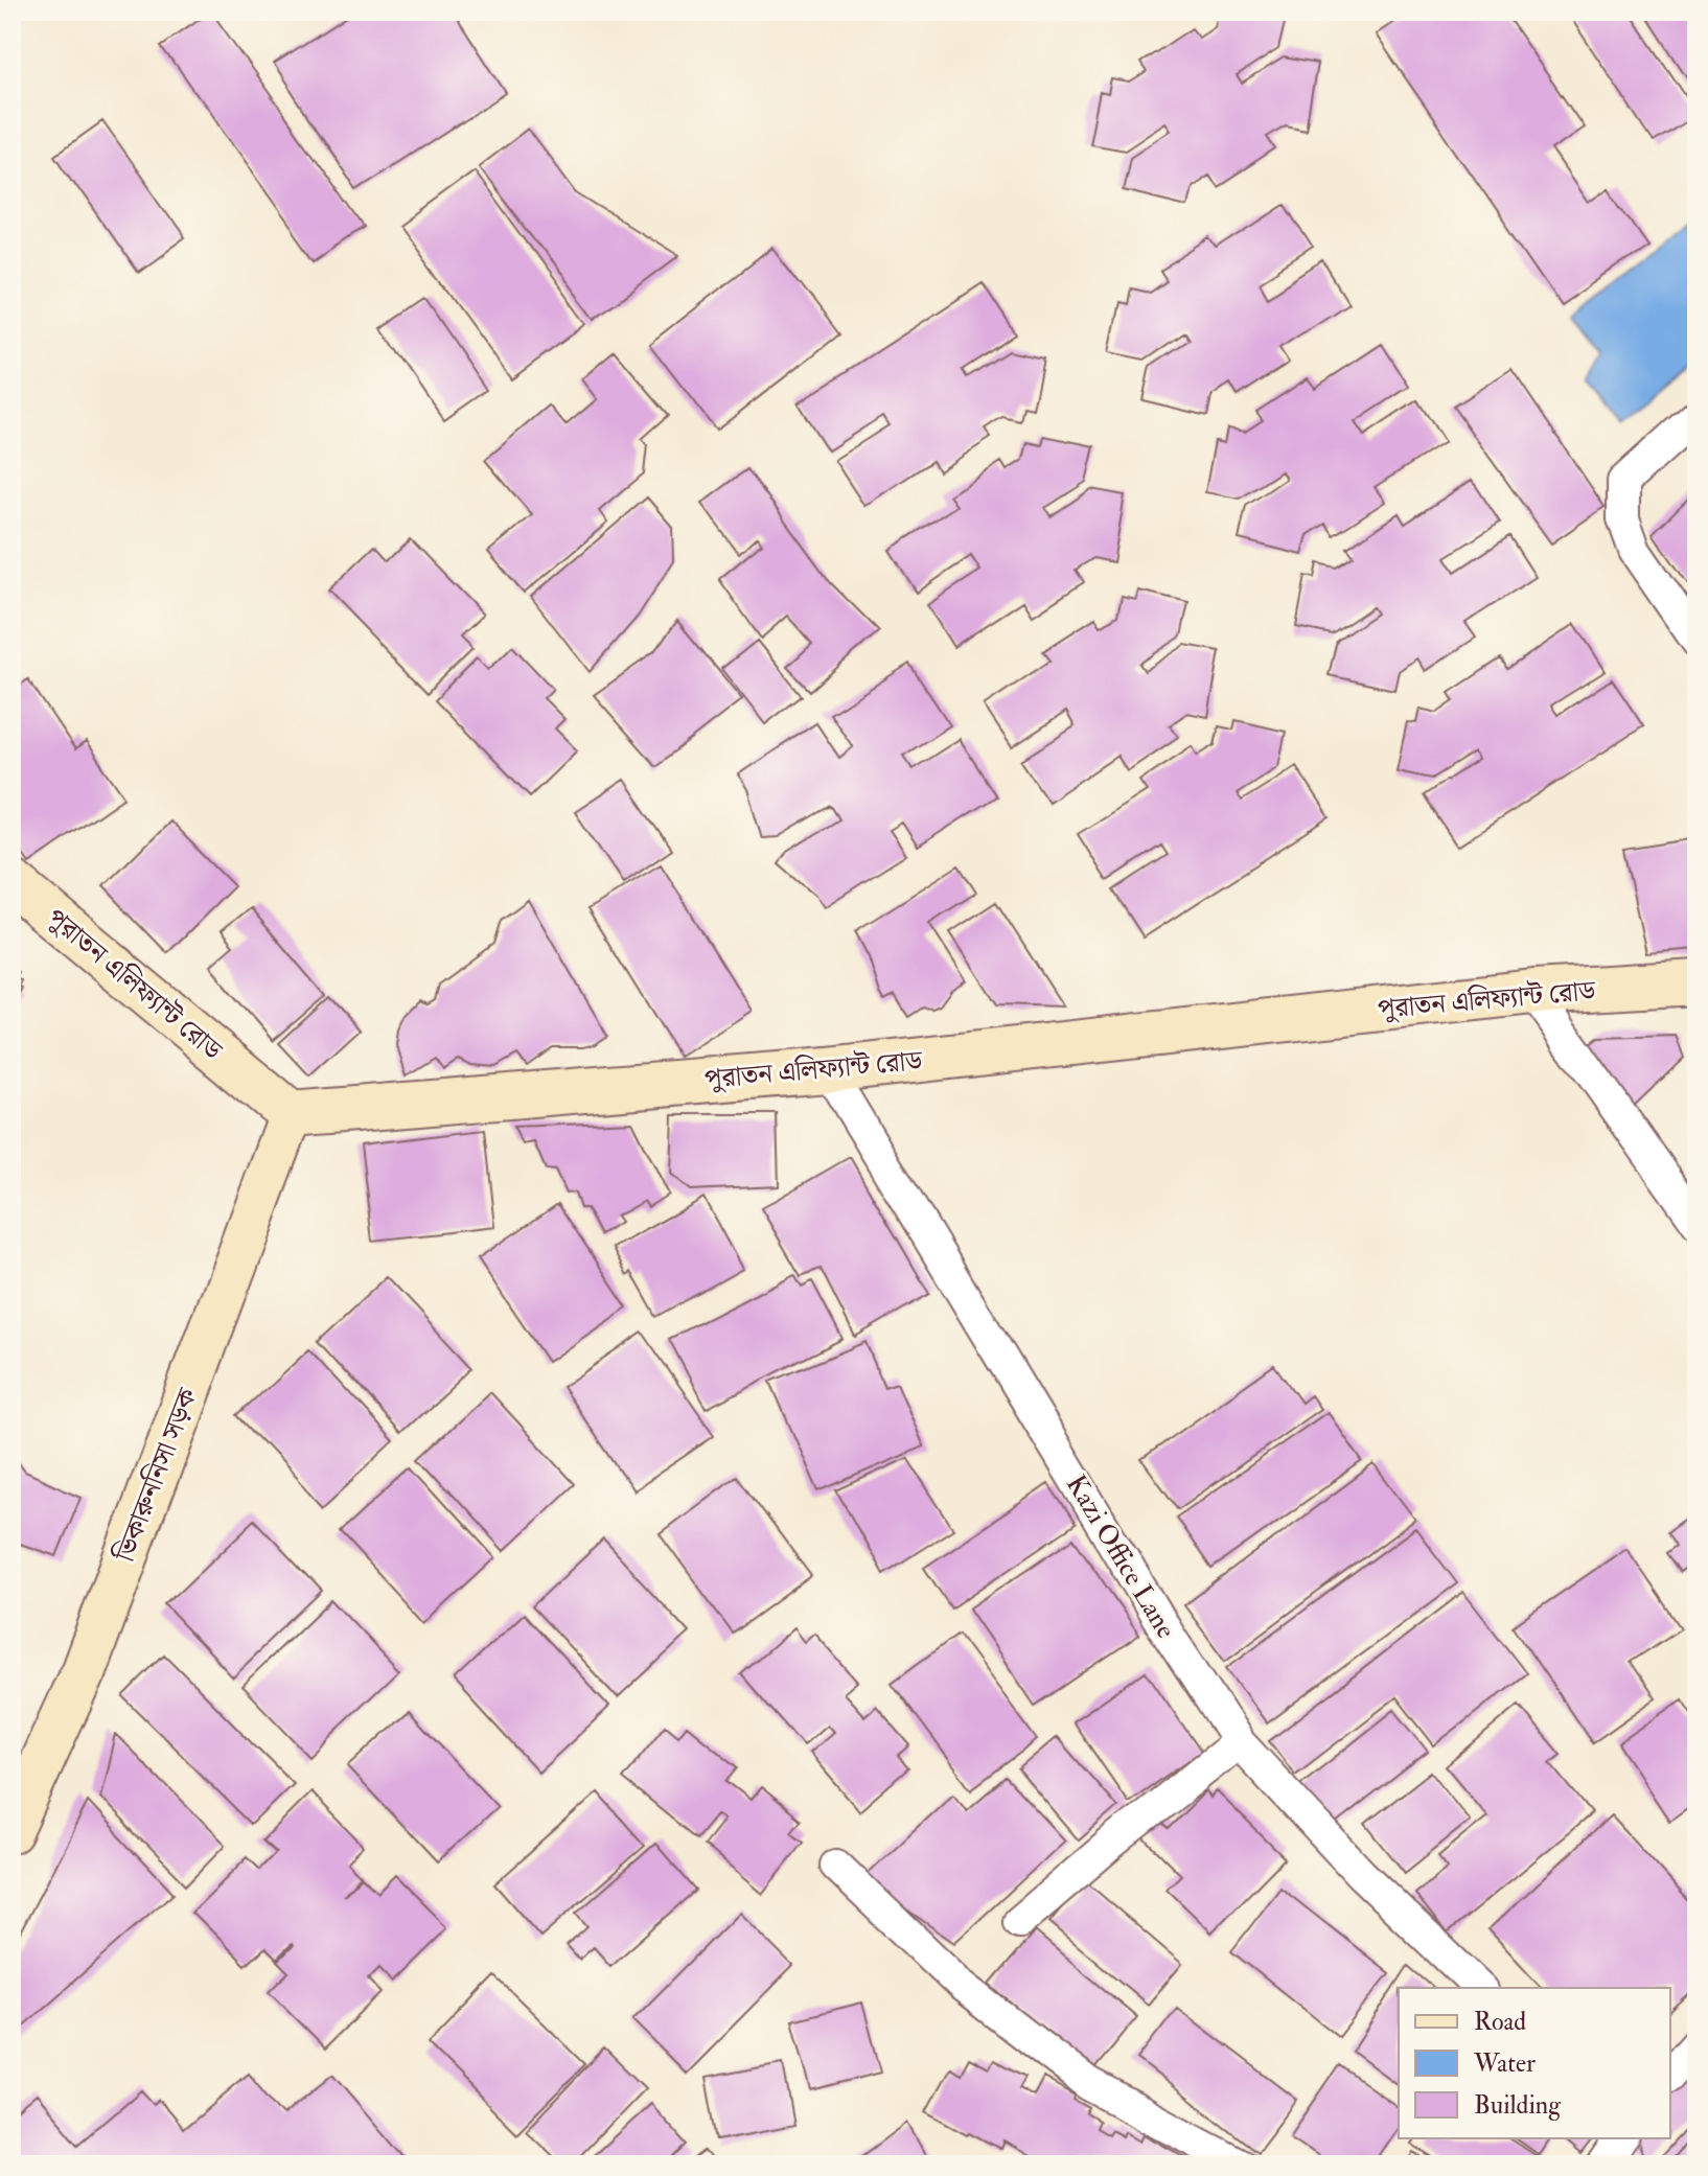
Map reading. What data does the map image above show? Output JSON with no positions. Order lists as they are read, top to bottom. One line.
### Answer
{"streets":{"street":["পুরাতন এলিফ্যান্ট রোড","ভিকারুননিসা সড়ক","Kazi Office Lane"]},"crossings":[["পুরাতন এলিফ্যান্ট রোড","ভিকারুননিসা সড়ক"],["পুরাতন এলিফ্যান্ট রোড","Kazi Office Lane"]],"legend":["Road","Water","Building"]}
